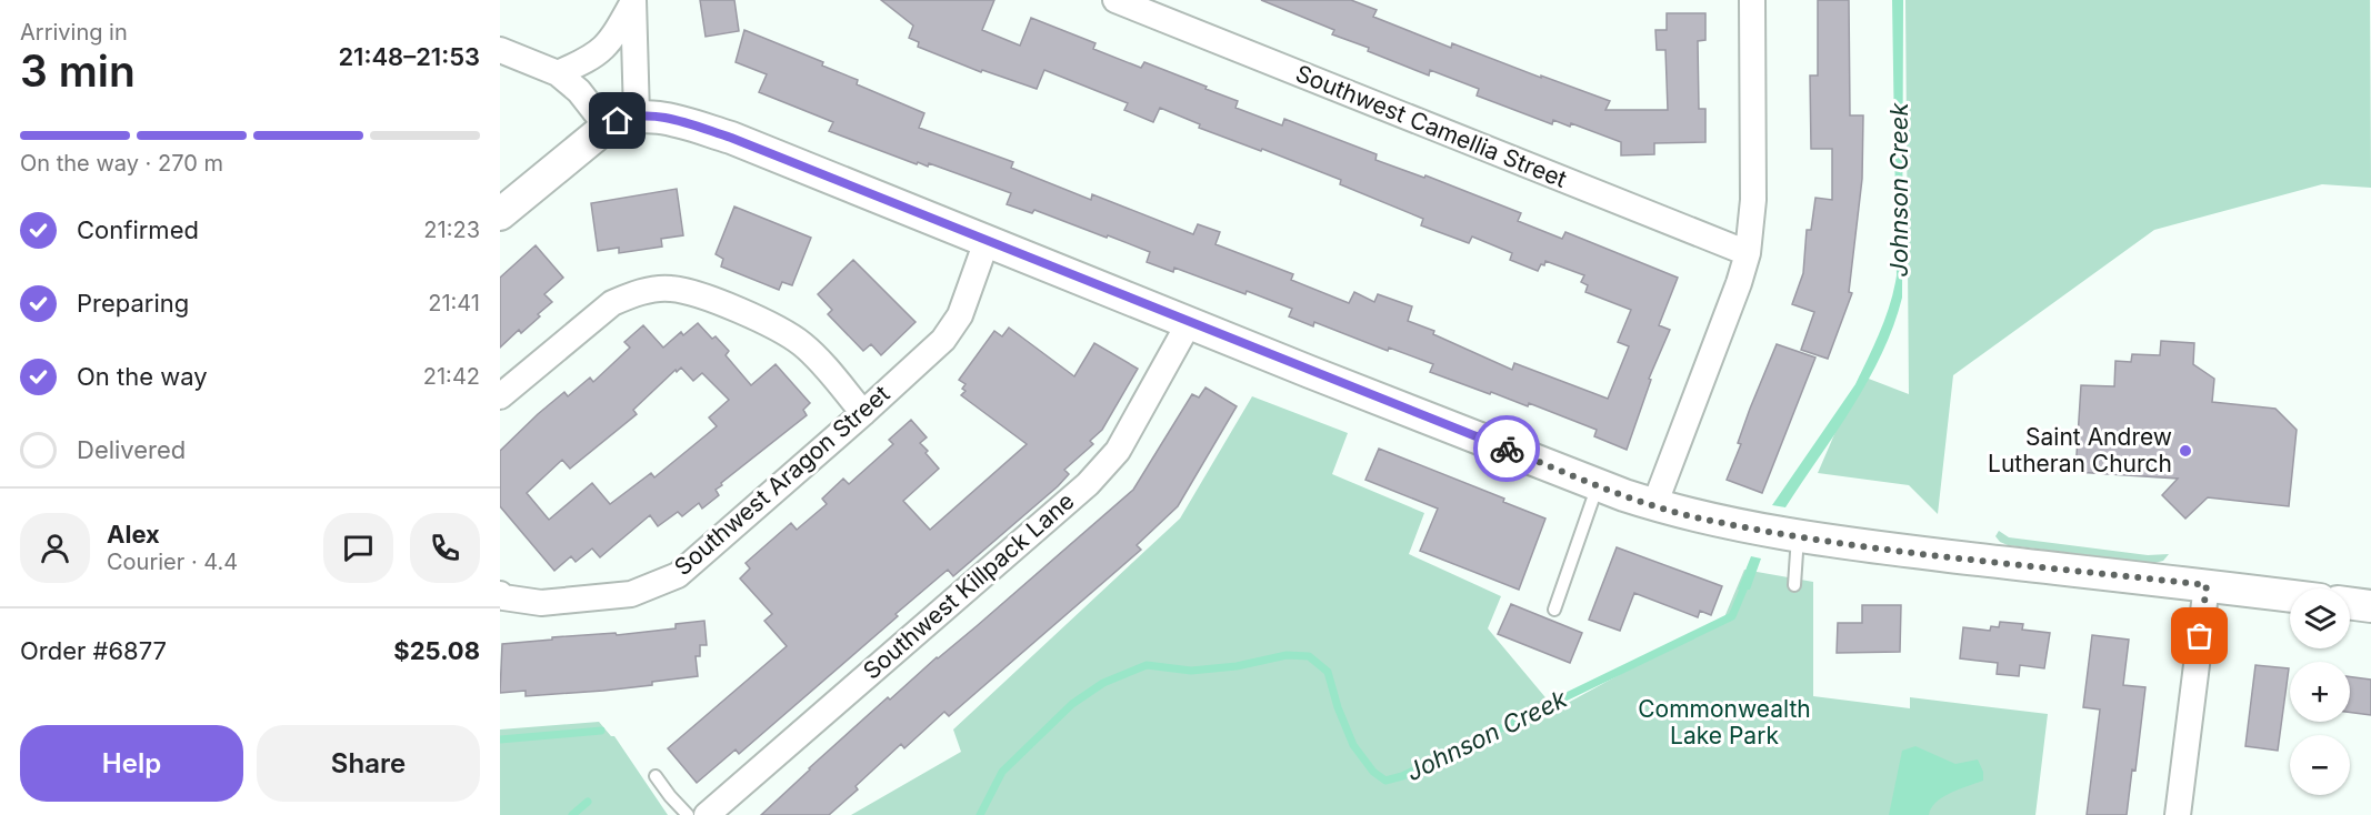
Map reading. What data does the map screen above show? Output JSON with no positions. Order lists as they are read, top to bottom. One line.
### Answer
{"streets":{"street":["Southwest Camellia Street","Southwest Aragon Street","Southwest Killpack Lane"]},"water":["Johnson Creek"],"parks":["Commonwealth Lake Park"],"places":["Saint Andrew Lutheran Church"],"page":{"heading":["3 min","Arriving in","21:48–21:53"],"panel":["Alex","Courier · 4.4","Order #6877","$25.08"],"bar":"On the way · 270 m","list":[["Confirmed","21:23"],["Preparing","21:41"],["On the way","21:42"],"Delivered"],"map_buttons":["+","−"],"buttons":["Help","Share"]}}
